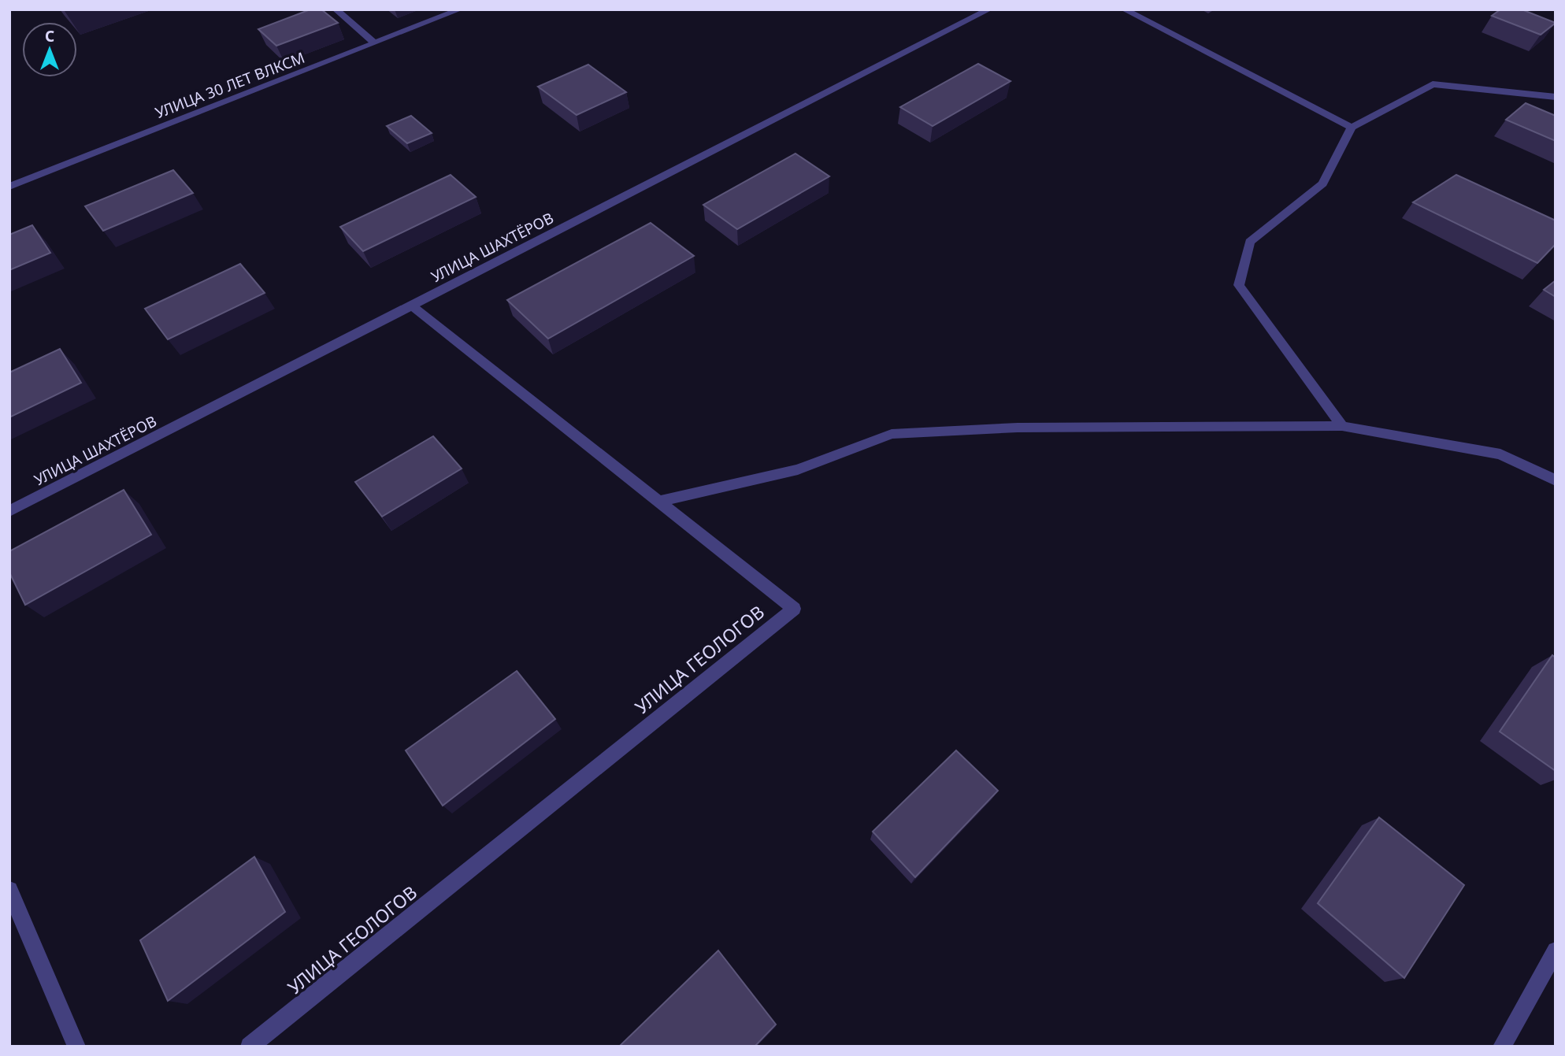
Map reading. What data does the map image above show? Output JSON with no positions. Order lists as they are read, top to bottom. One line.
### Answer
{"streets":{"street":["УЛИЦА 30 ЛЕТ ВЛКСМ","УЛИЦА ШАХТЁРОВ","УЛИЦА ГЕОЛОГОВ"]},"crossings":[["УЛИЦА ШАХТЁРОВ","УЛИЦА ГЕОЛОГОВ"]],"north":"top"}
